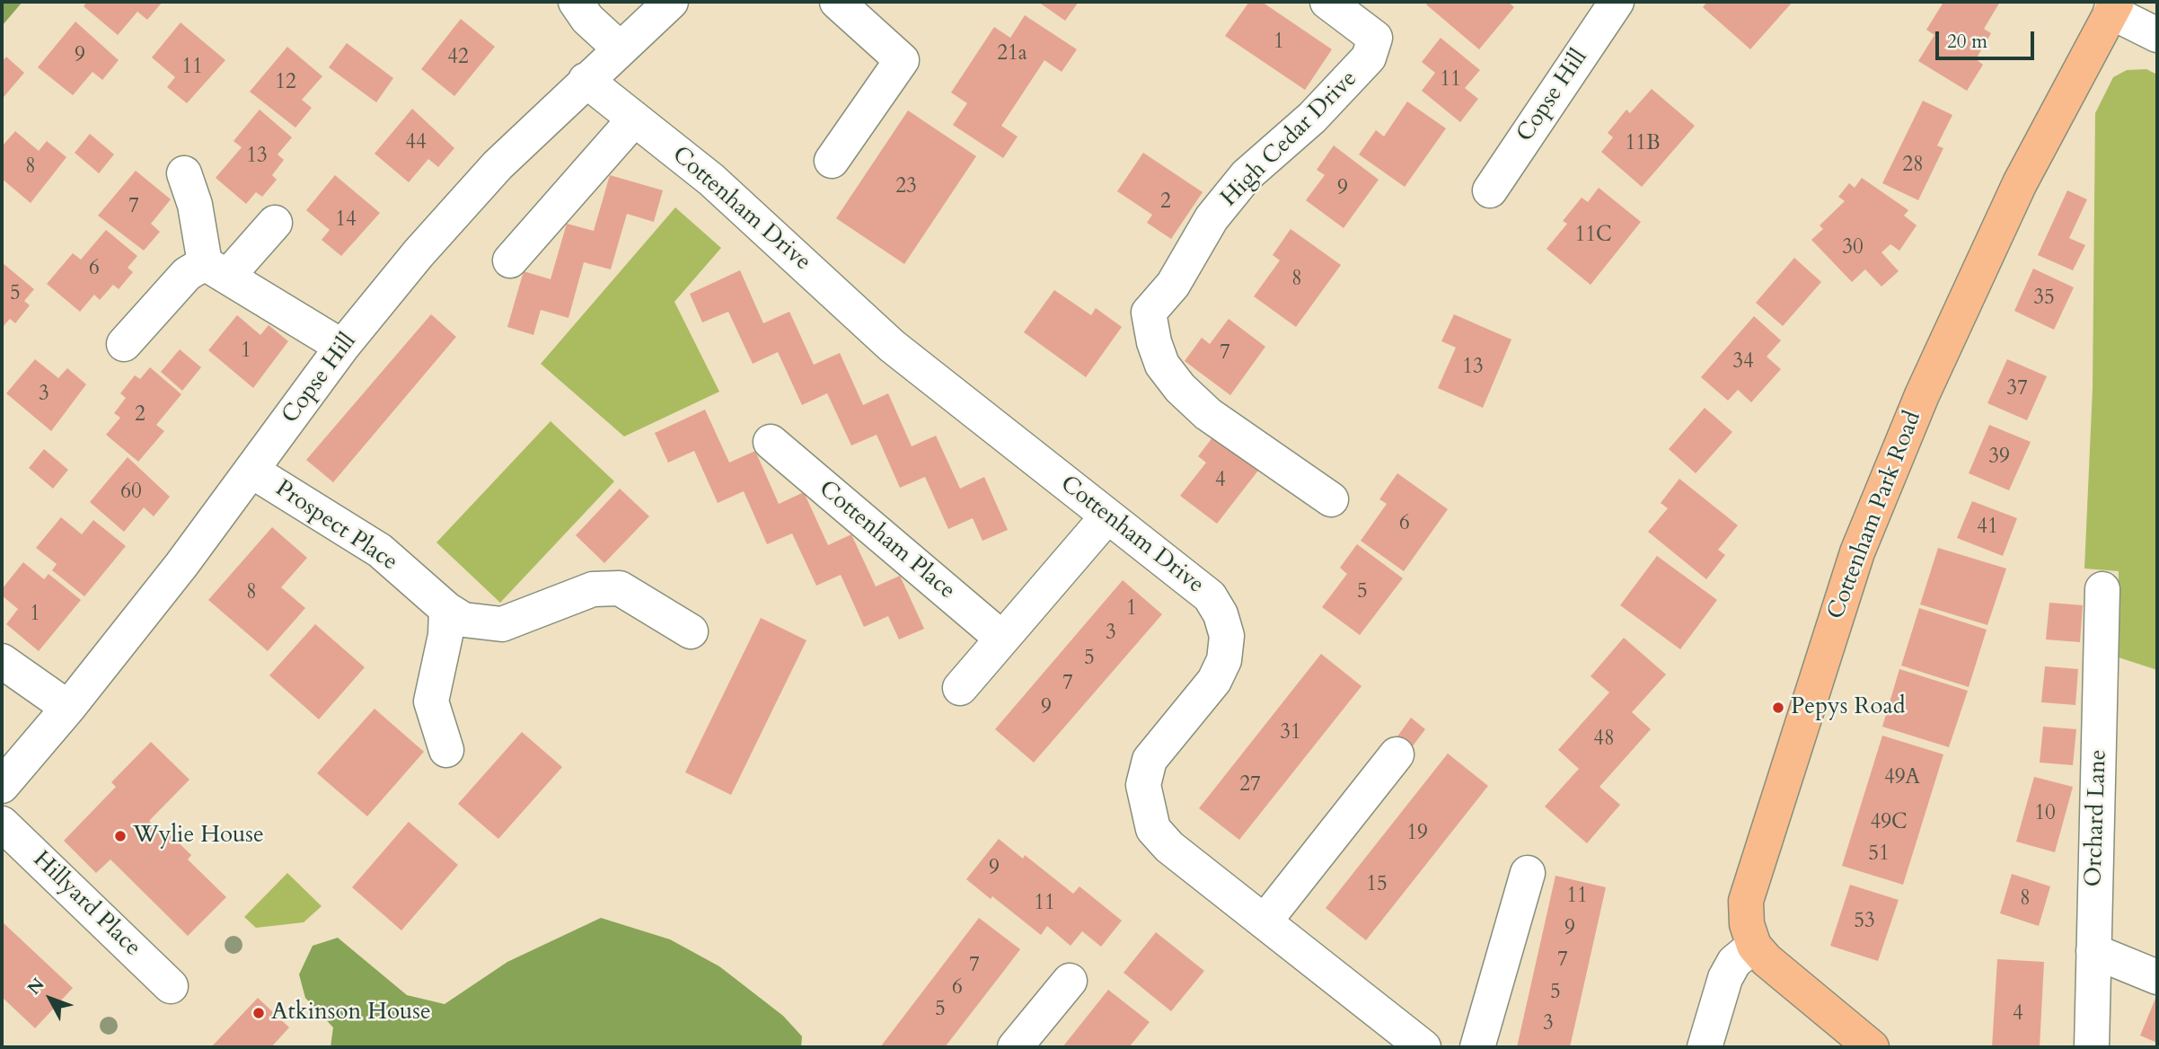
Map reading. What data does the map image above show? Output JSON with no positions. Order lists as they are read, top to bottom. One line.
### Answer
{"streets":{"main road":["Cottenham Park Road"],"street":["Copse Hill","High Cedar Drive","Cottenham Drive","Prospect Place","Cottenham Place","Orchard Lane","Hillyard Place"]},"crossings":[["Copse Hill","Cottenham Drive"],["Copse Hill","Prospect Place"]],"places":["Pepys Road","Wylie House","Atkinson House"],"house_numbers":["1","21a","9","42","11","11","12","44","11B","13","28","8","23","9","2","7","14","11C","30","6","8","5","35","1","7","34","13","37","3","2","39","4","60","6","41","5","8","1","1","3","5","7","9","31","48","49A","27","10","49C","19","51","9","15","11","8","11","53","9","7","7","6","5","5","4","3"],"scale_bar":"20 m","north":"top left"}
